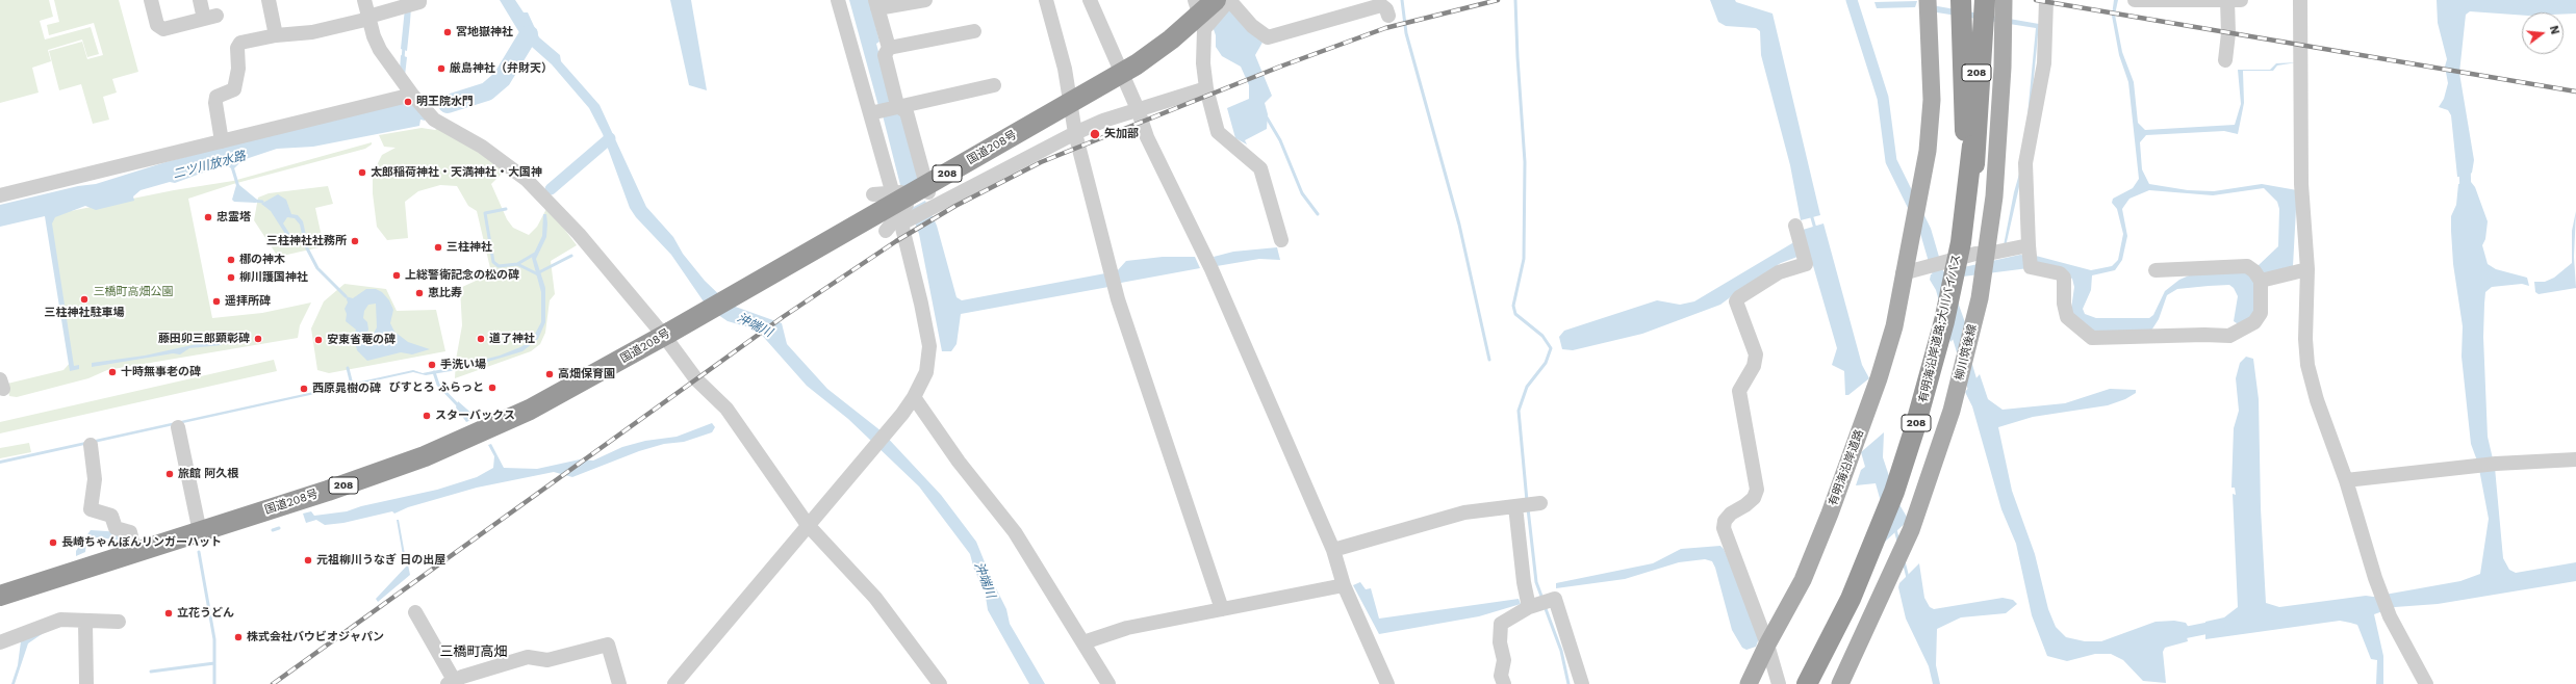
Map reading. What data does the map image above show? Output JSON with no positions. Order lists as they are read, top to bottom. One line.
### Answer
{"streets":{"highway":["208","国道208号","有明海沿岸道路;大川バイパス"],"main road":["柳川筑後線","有明海沿岸道路"]},"districts":["三橋町高畑"],"water":["二ツ川放水路","沖端川"],"parks":["三橋町高畑公園"],"places":["宮地嶽神社","厳島神社（弁財天）","明王院水門","矢加部","太郎稲荷神社・天満神社・大国神","忠霊塔","三柱神社社務所","三柱神社","梛の神木","上総警衛記念の松の碑","柳川護国神社","恵比寿","三柱神社駐車場","遥拝所碑","藤田卯三郎顕彰碑","道了神社","安東省菴の碑","手洗い場","十時無事老の碑","高畑保育園","びすとろ ふらっと","西原晁樹の碑","スターバックス","旅館 阿久根","長崎ちゃんぽんリンガーハット","元祖柳川うなぎ 日の出屋","立花うどん","株式会社バウビオジャパン"],"north":"right"}
